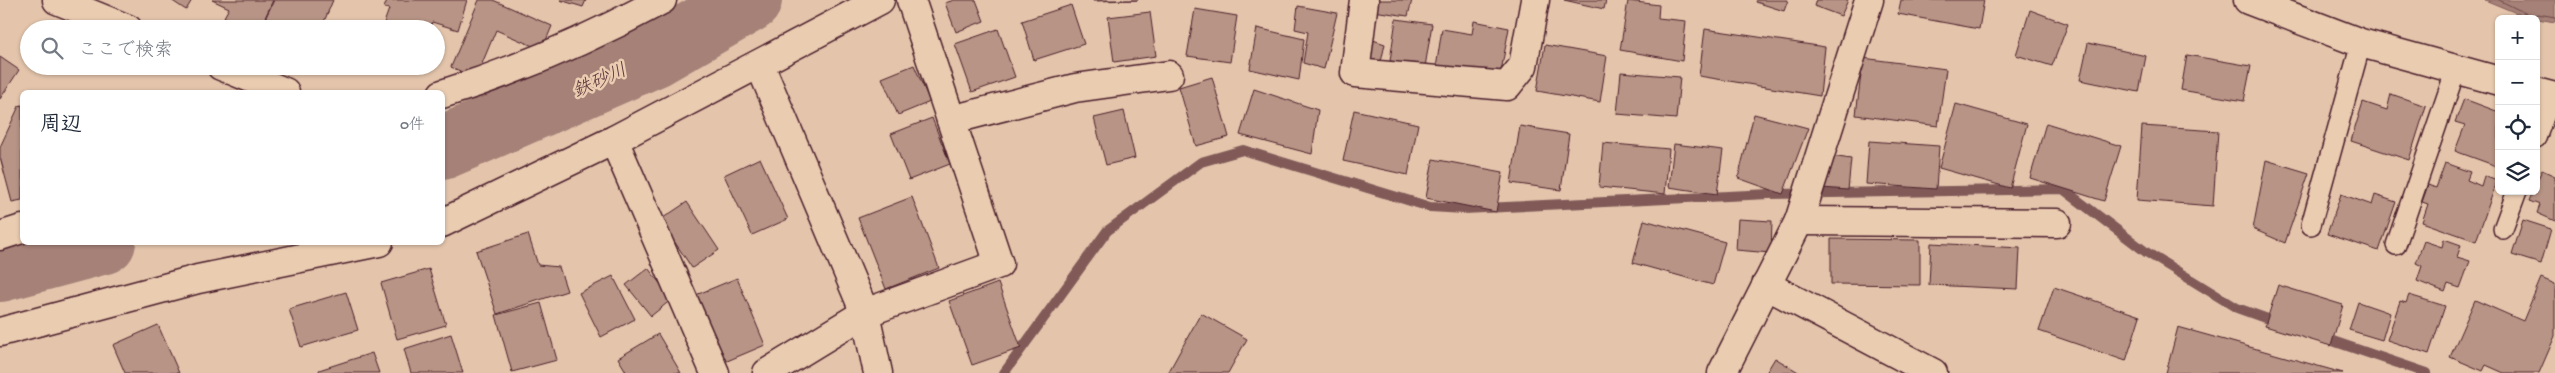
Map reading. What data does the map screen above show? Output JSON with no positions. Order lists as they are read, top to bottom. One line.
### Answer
{"water":["鉄砂川"],"page":{"map_buttons":["+","−"],"search":"ここで検索","heading":["周辺","0件"]}}
